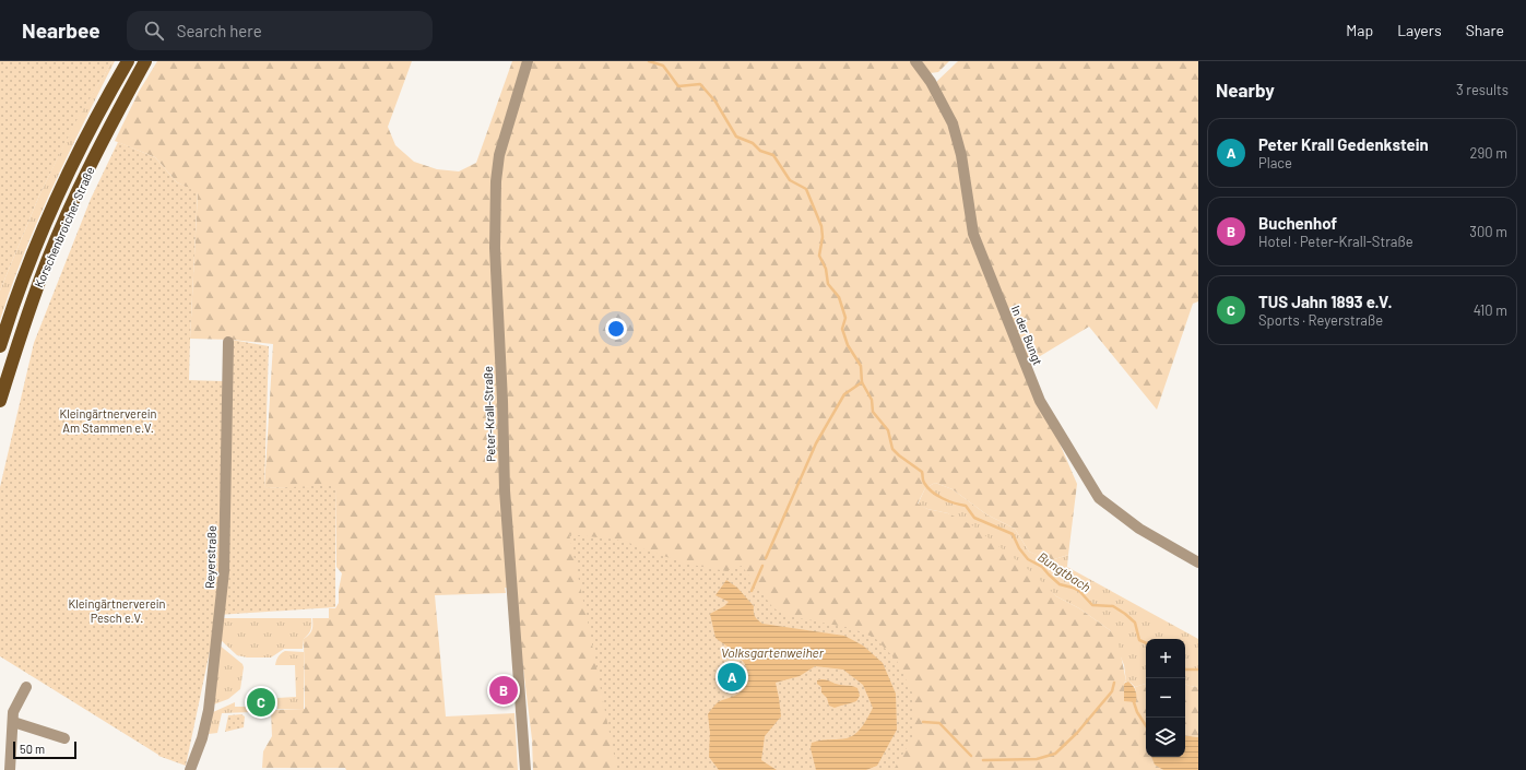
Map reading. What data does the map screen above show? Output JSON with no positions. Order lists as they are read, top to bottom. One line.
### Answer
{"streets":{"main road":["Korschenbroicher Straße"],"street":["In der Bungt","Peter-Krall-Straße","Reyerstraße"]},"water":["Bungtbach","Volksgartenweiher"],"parks":["Kleingärtnerverein Am Stammen e.V.","Kleingärtnerverein Pesch e.V."],"scale_bar":"50 m","page":{"header":"Nearbee","search":"Search here","nav":["Map","Layers","Share"],"heading":["Nearby","3 results"],"list":[{"mark":"A","name":"Peter Krall Gedenkstein","note":"Place","value":"290 m"},{"mark":"B","name":"Buchenhof","note":"Hotel · Peter-Krall-Straße","value":"300 m"},{"mark":"C","name":"TUS Jahn 1893 e.V.","note":"Sports · Reyerstraße","value":"410 m"}],"map_buttons":["+","−"],"pins":["A","B","C"],"scale":"50 m"}}
